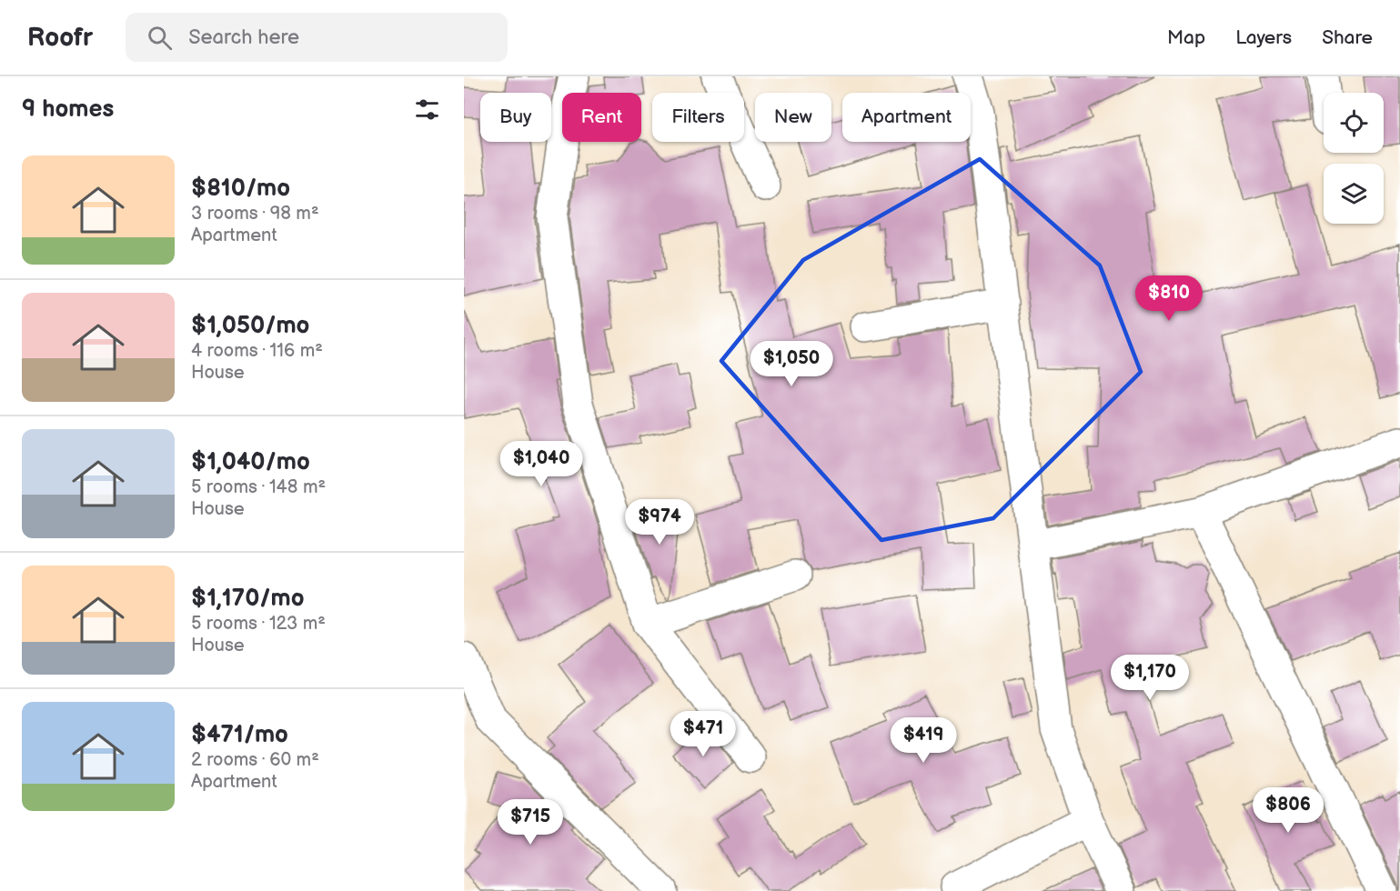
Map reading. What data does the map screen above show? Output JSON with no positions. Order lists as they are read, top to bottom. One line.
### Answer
{"page":{"header":"Roofr","search":"Search here","nav":["Map","Layers","Share"],"heading":"9 homes","chip":["Buy","Rent","Filters","New","Apartment"],"list":[{"name":"$810/mo","note":"3 rooms · 98 m² · Apartment"},{"name":"$1,050/mo","note":"4 rooms · 116 m² · House"},{"name":"$1,040/mo","note":"5 rooms · 148 m² · House"},{"name":"$1,170/mo","note":"5 rooms · 123 m² · House"},{"name":"$471/mo","note":"2 rooms · 60 m² · Apartment"}],"price":["$810","$1,050","$1,040","$974","$1,170","$471","$419","$806","$715"]}}
